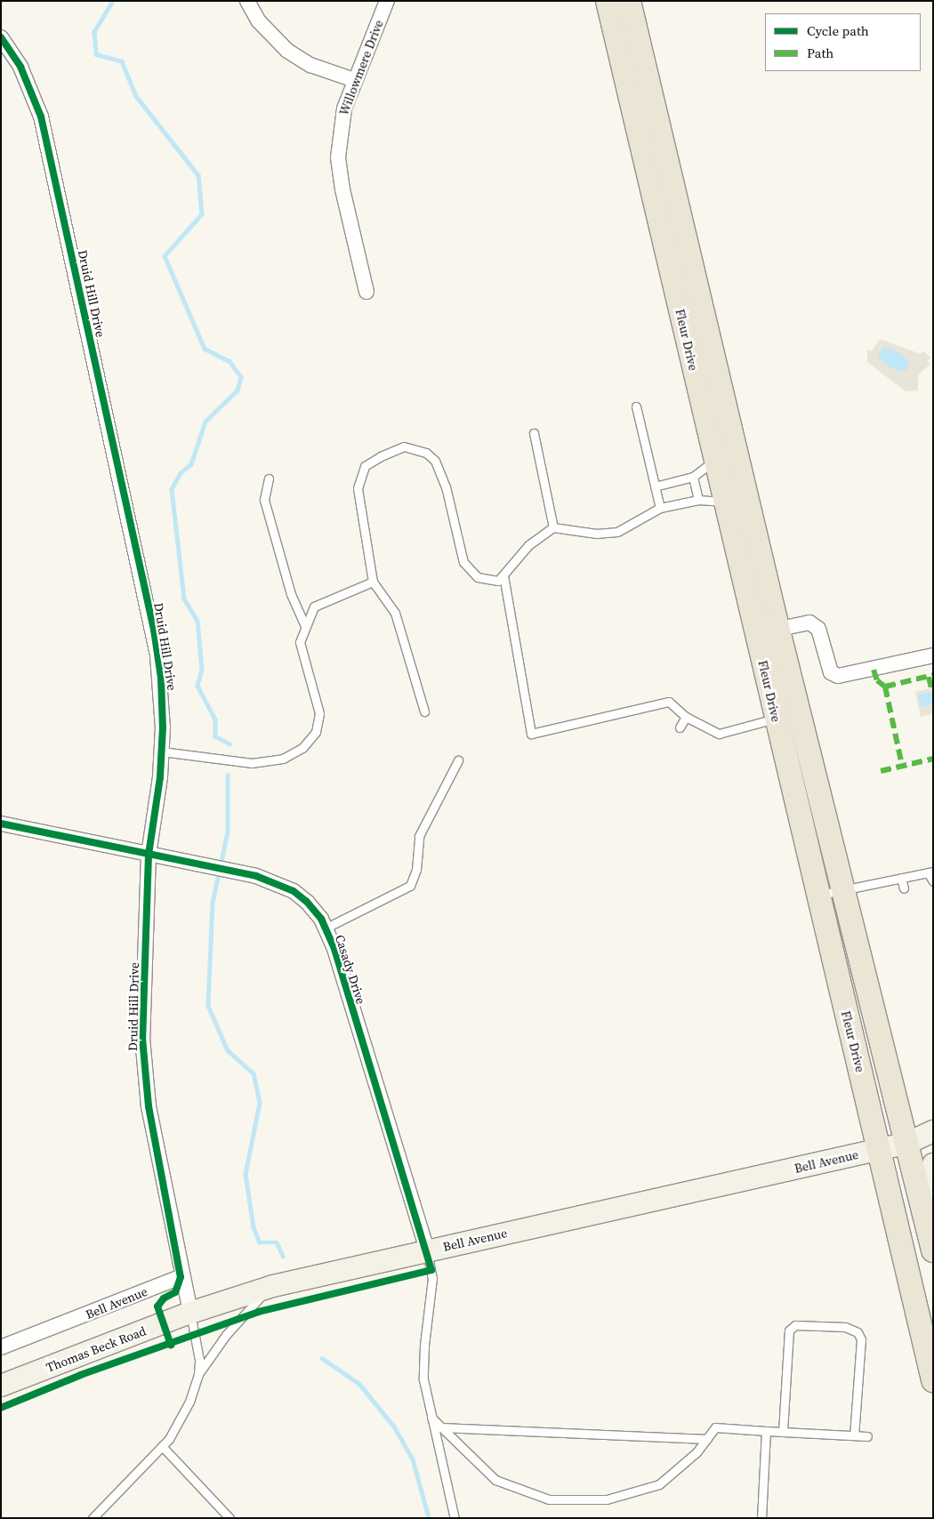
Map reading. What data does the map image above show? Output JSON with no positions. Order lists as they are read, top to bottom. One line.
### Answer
{"streets":{"main road":["Fleur Drive","Bell Avenue","Thomas Beck Road"],"street":["Willowmere Drive","Druid Hill Drive","Casady Drive"]},"crossings":[["Druid Hill Drive","Casady Drive"],["Druid Hill Drive","Bell Avenue"],["Fleur Drive","Bell Avenue"],["Casady Drive","Bell Avenue"],["Bell Avenue","Thomas Beck Road"]],"legend":["Cycle path","Path"]}
